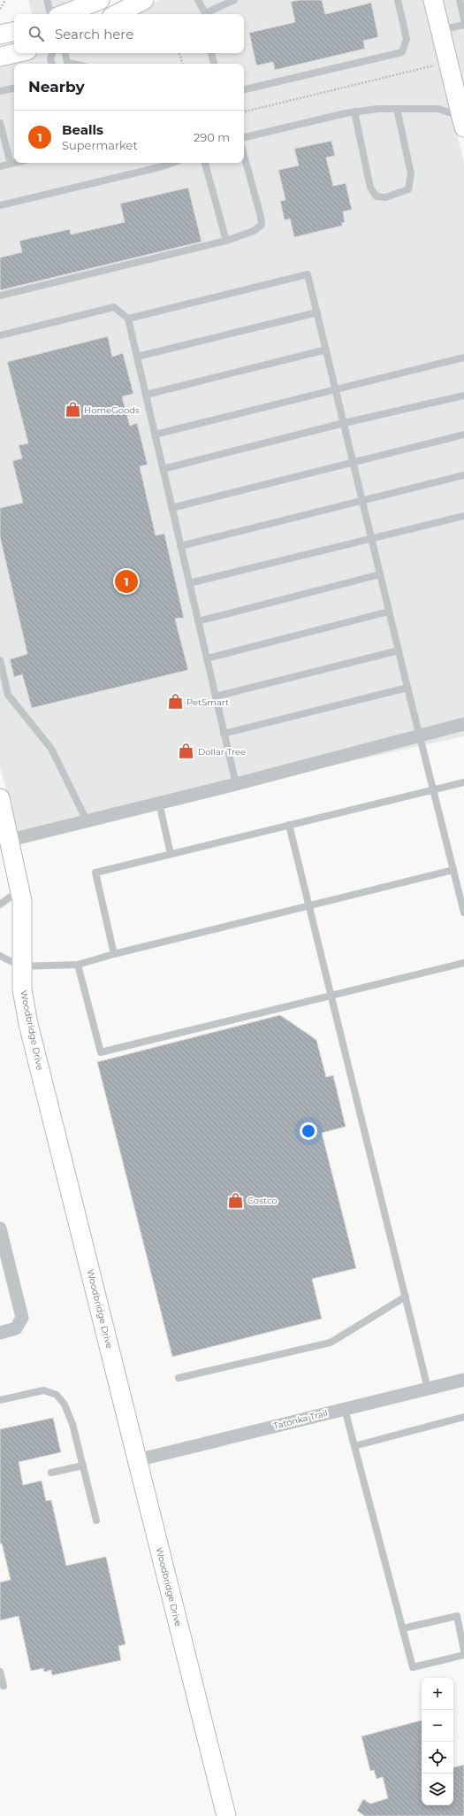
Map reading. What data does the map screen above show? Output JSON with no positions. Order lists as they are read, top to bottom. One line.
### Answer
{"streets":{"street":["Woodbridge Drive","Tatonka Trail"]},"crossings":[["Woodbridge Drive","Tatonka Trail"]],"places":{"shop":["HomeGoods","PetSmart","Dollar Tree","Costco"]},"page":{"search":"Search here","heading":"Nearby","list":[{"mark":"1","name":"Bealls","note":"Supermarket","value":"290 m"}],"pins":"1","map_buttons":["+","−"]}}
